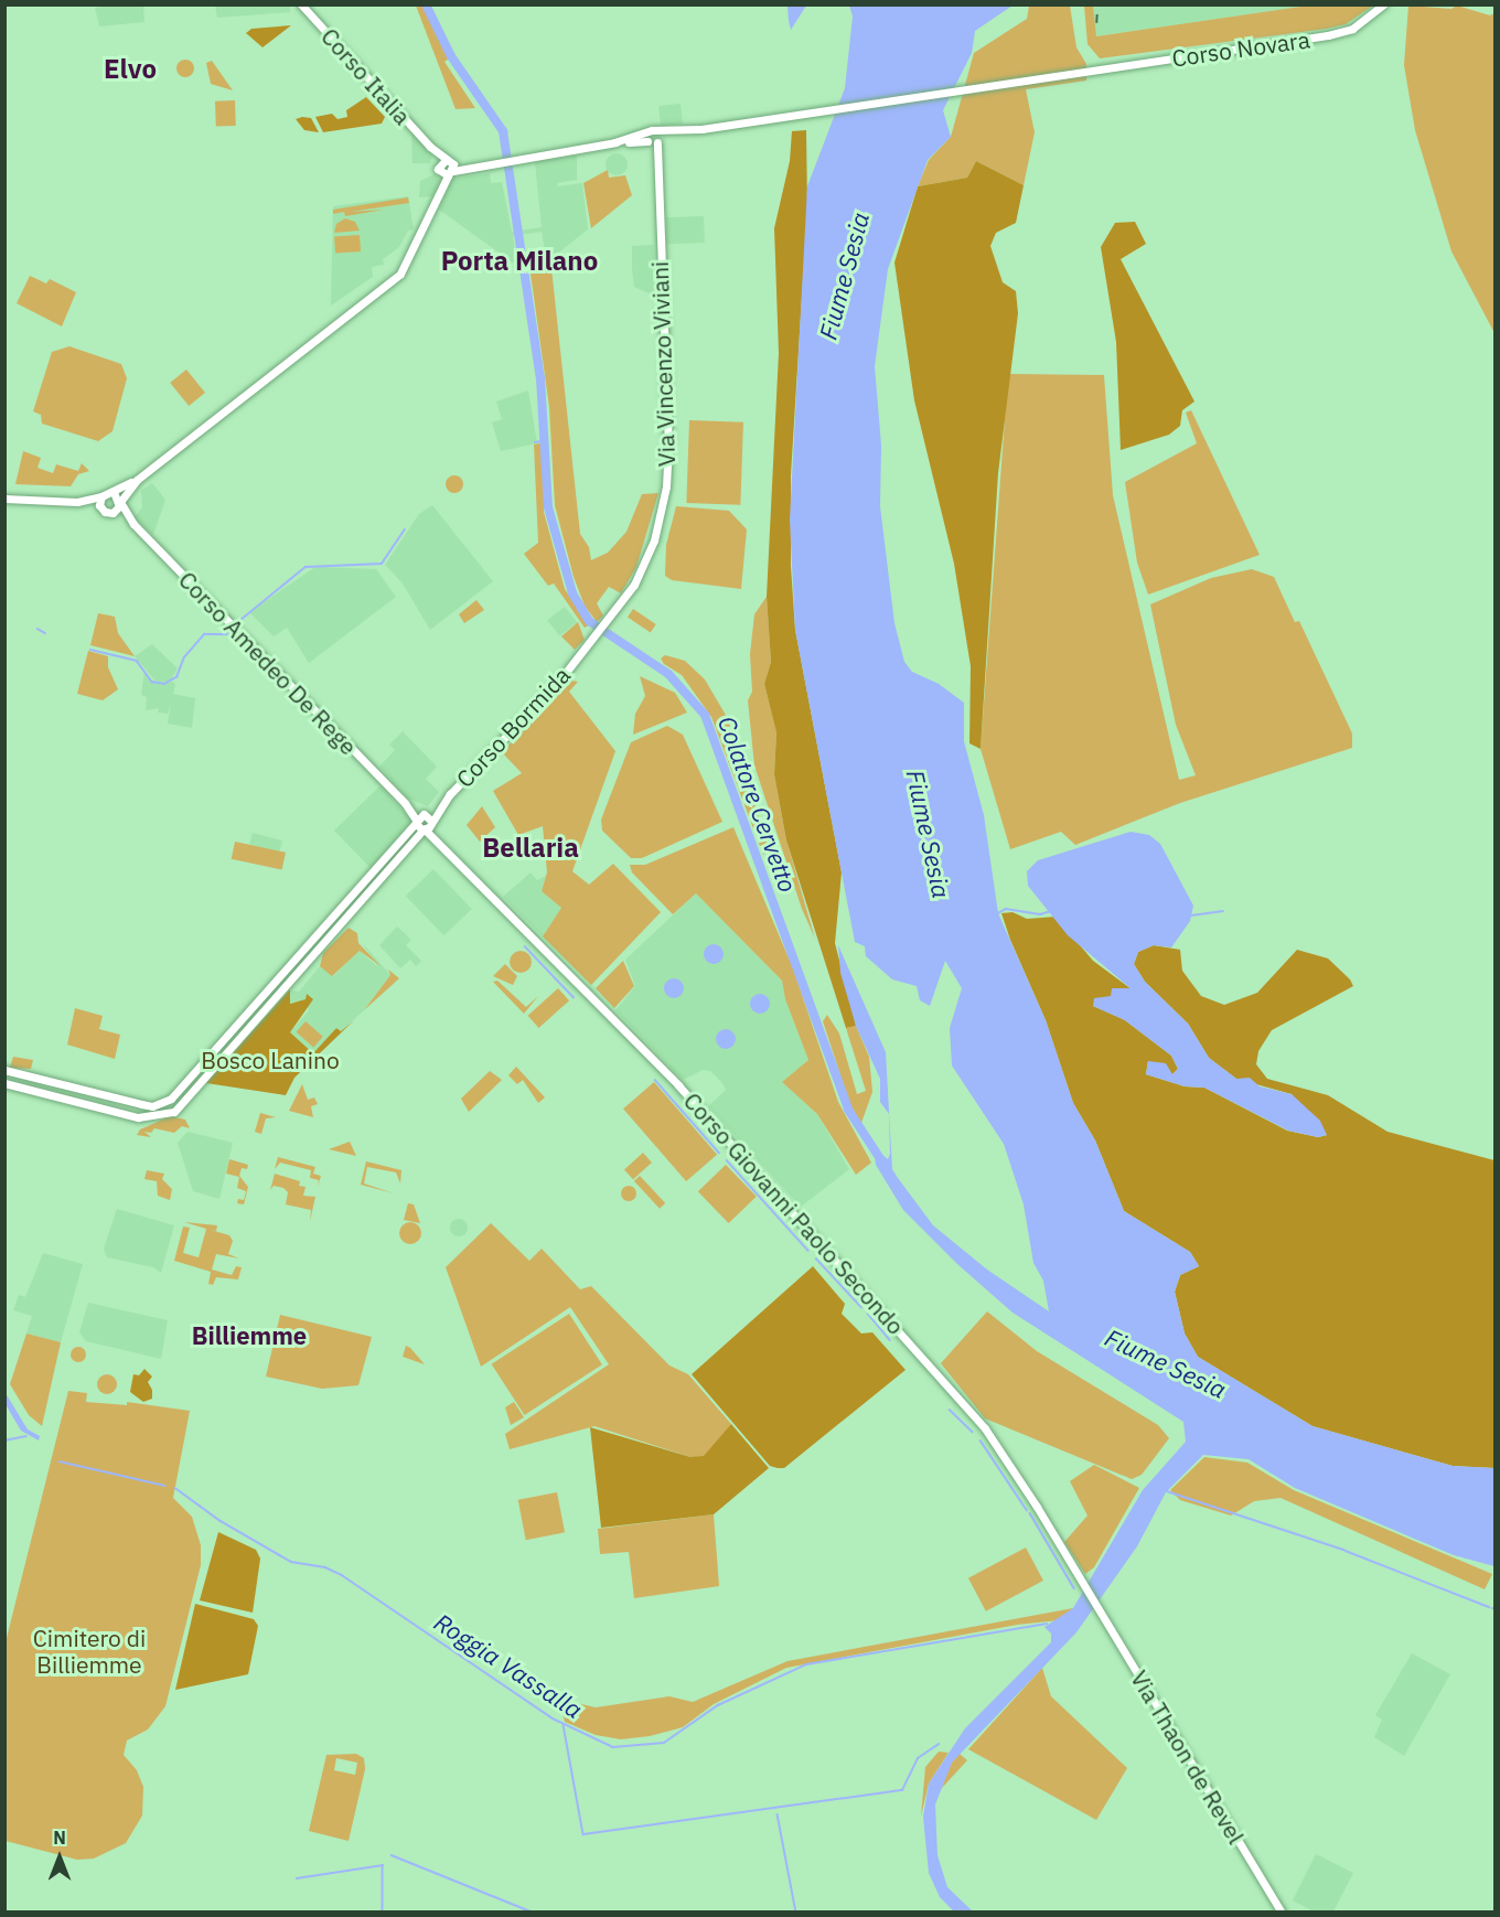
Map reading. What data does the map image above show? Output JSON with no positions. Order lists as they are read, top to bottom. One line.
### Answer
{"streets":{"main road":["Corso Novara","Corso Italia","Via Vincenzo Viviani","Corso Amedeo De Rege","Corso Bormida","Corso Giovanni Paolo Secondo","Via Thaon de Revel"]},"crossings":[["Corso Novara","Corso Italia"],["Corso Novara","Via Vincenzo Viviani"],["Via Vincenzo Viviani","Corso Bormida"],["Corso Amedeo De Rege","Corso Bormida"],["Corso Bormida","Corso Giovanni Paolo Secondo"],["Corso Giovanni Paolo Secondo","Via Thaon de Revel"]],"districts":["Elvo","Porta Milano","Bellaria","Billiemme"],"water":["Fiume Sesia","Colatore Cervetto","Roggia Vassalla"],"parks":["Bosco Lanino","Cimitero di Billiemme"],"north":"top"}
